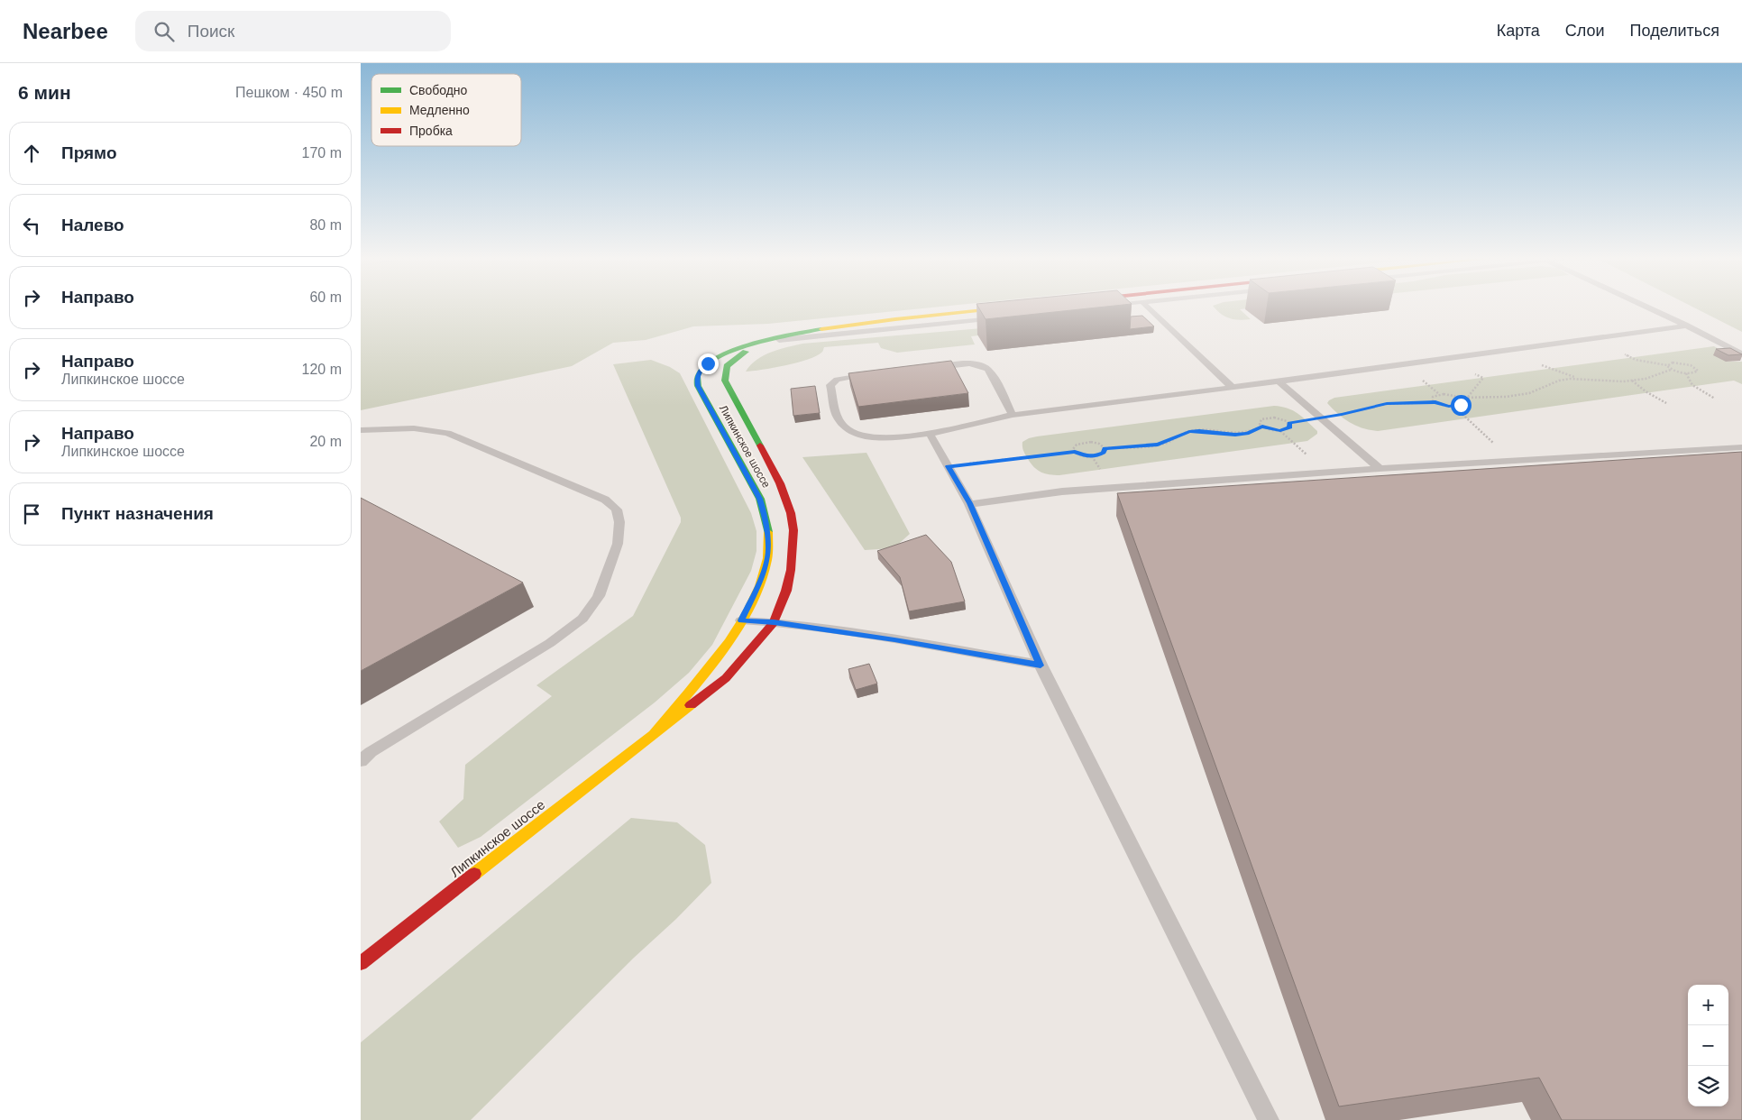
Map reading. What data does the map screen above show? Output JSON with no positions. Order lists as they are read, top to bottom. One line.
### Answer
{"streets":{"street":["Липкинское шоссе"]},"legend":["Свободно","Медленно","Пробка"],"page":{"header":"Nearbee","search":"Поиск","nav":["Карта","Слои","Поделиться"],"heading":["6 мин","Пешком · 450 m"],"list":[["Прямо","170 m"],["Налево","80 m"],["Направо","60 m"],["Направо","Липкинское шоссе","120 m"],["Направо","Липкинское шоссе","20 m"],"Пункт назначения"],"map_buttons":["+","−"]}}
